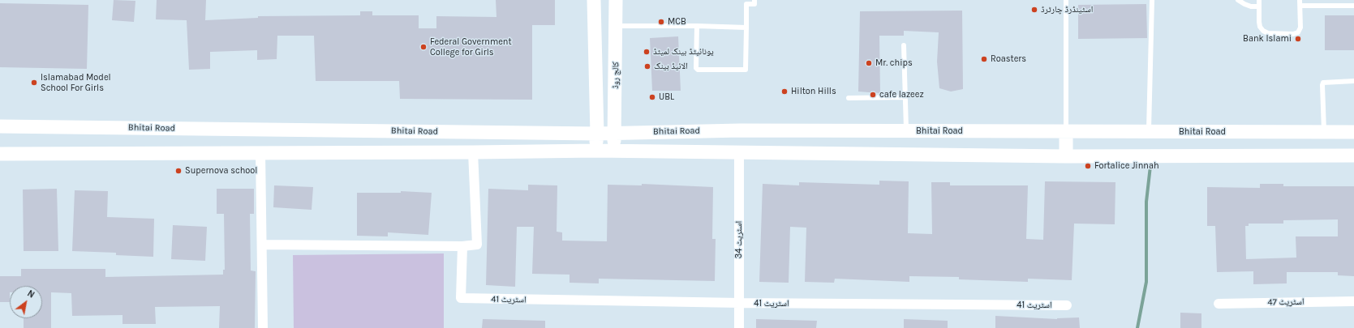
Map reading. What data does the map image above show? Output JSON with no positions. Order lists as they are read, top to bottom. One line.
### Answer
{"streets":{"street":["کالج روڈ","Bhitai Road","اسٹریٹ 34","اسٹریٹ 41","اسٹریٹ 47"]},"crossings":[["کالج روڈ","Bhitai Road"],["اسٹریٹ 34","اسٹریٹ 41"]],"places":["اسٹینڈرڈ چارٹرڈ","MCB","Bank Islami","Federal Government College for Girls","یونائیٹڈ بینک لمیٹڈ","Roasters","Mr. chips","الائیڈ بینک","Islamabad Model School For Girls","Hilton Hills","cafe lazeez","UBL","Fortalice Jinnah","Supernova school"],"north":"top right"}
